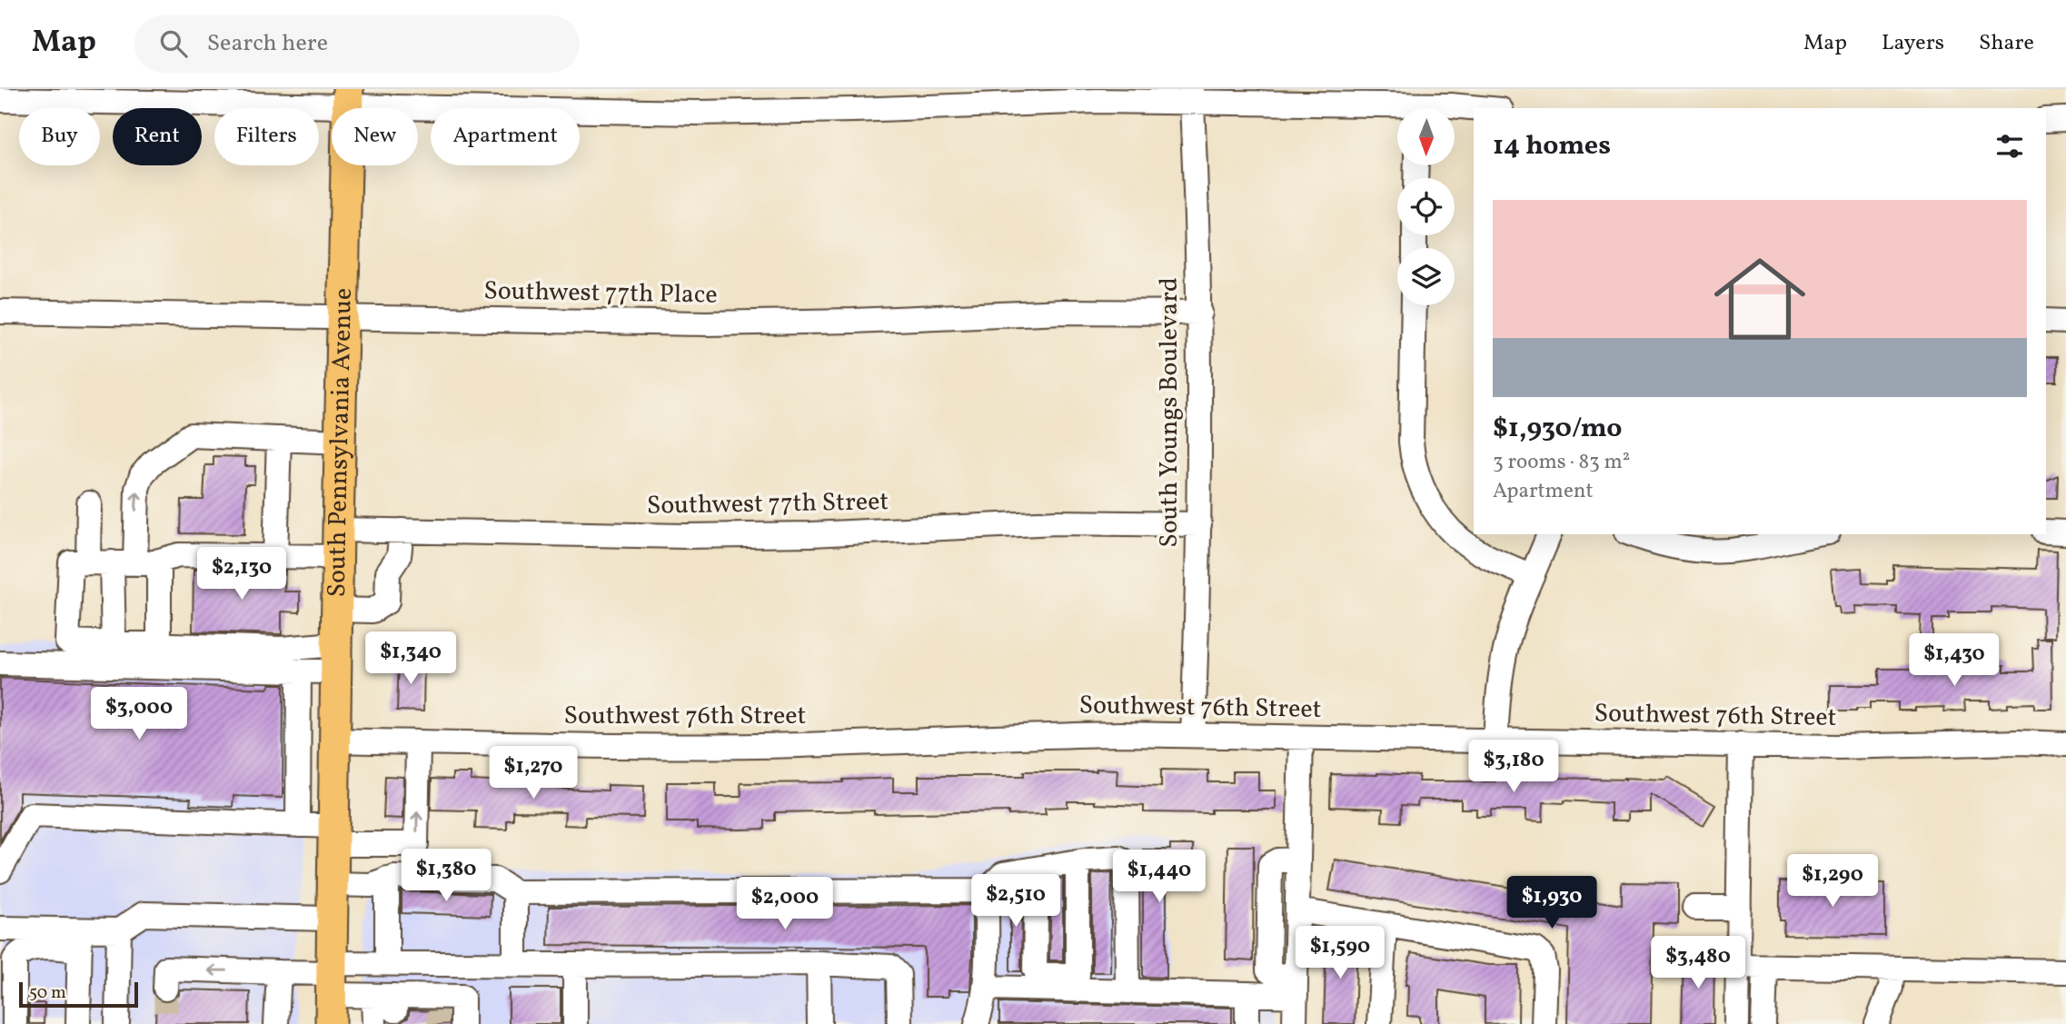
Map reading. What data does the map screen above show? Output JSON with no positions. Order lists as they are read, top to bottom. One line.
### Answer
{"streets":{"main road":["South Pennsylvania Avenue"],"street":["Southwest 77th Place","South Youngs Boulevard","Southwest 77th Street","Southwest 76th Street"]},"crossings":[["Southwest 77th Place","South Youngs Boulevard"],["Southwest 77th Place","South Pennsylvania Avenue"],["South Youngs Boulevard","Southwest 77th Street"],["South Youngs Boulevard","Southwest 76th Street"],["South Pennsylvania Avenue","Southwest 77th Street"],["South Pennsylvania Avenue","Southwest 76th Street"]],"scale_bar":"50 m","north":"bottom","page":{"header":"Map","search":"Search here","nav":["Map","Layers","Share"],"chip":["Buy","Rent","Filters","New","Apartment"],"heading":"14 homes","list":[{"name":"$1,930/mo","note":"3 rooms · 83 m² · Apartment"}],"price":["$2,130","$1,340","$1,430","$3,000","$3,180","$1,270","$1,380","$1,440","$1,290","$2,510","$1,930","$2,000","$1,590","$3,480"],"scale":"50 m"}}
